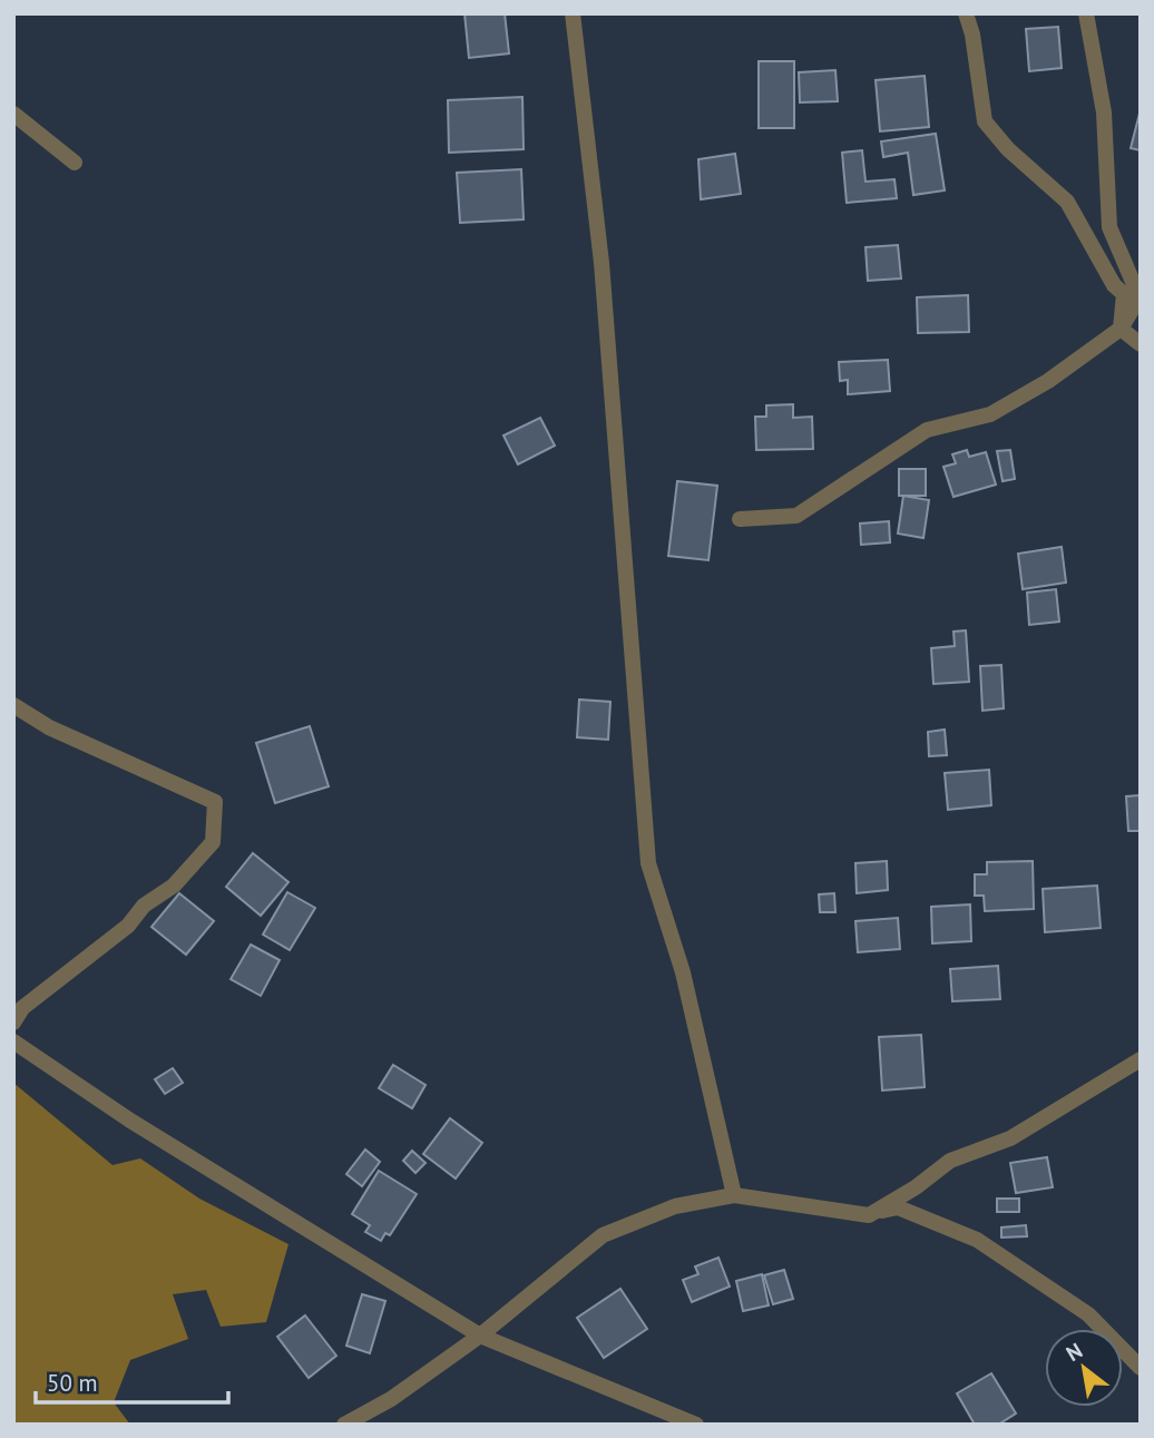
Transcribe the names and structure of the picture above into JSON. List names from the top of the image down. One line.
{"scale_bar":"50 m","north":"top left"}
